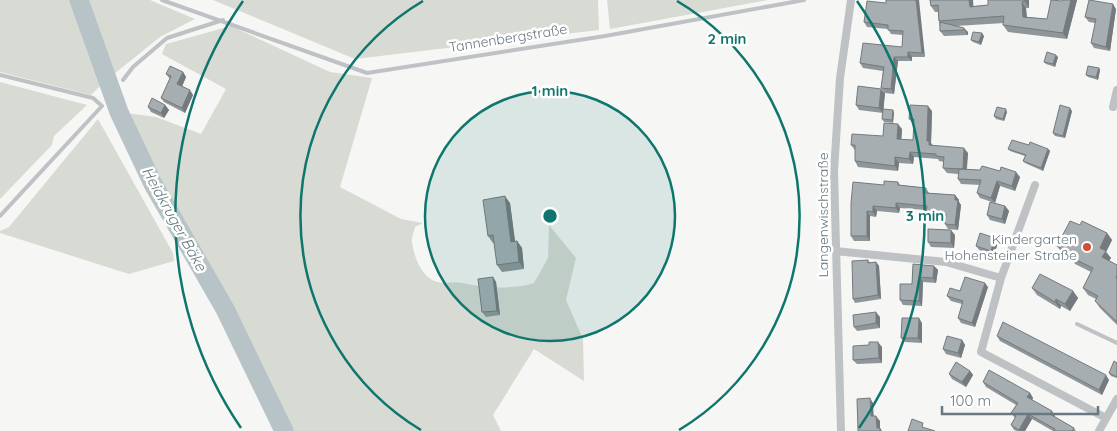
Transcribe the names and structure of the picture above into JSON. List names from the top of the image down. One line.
{"streets":{"street":["Langenwischstraße"],"lane":["Tannenbergstraße"]},"water":["Heidkruger Bäke"],"places":["Kindergarten Hohensteiner Straße"],"scale_bar":"100 m","rings":["2 min","1 min","3 min"]}
